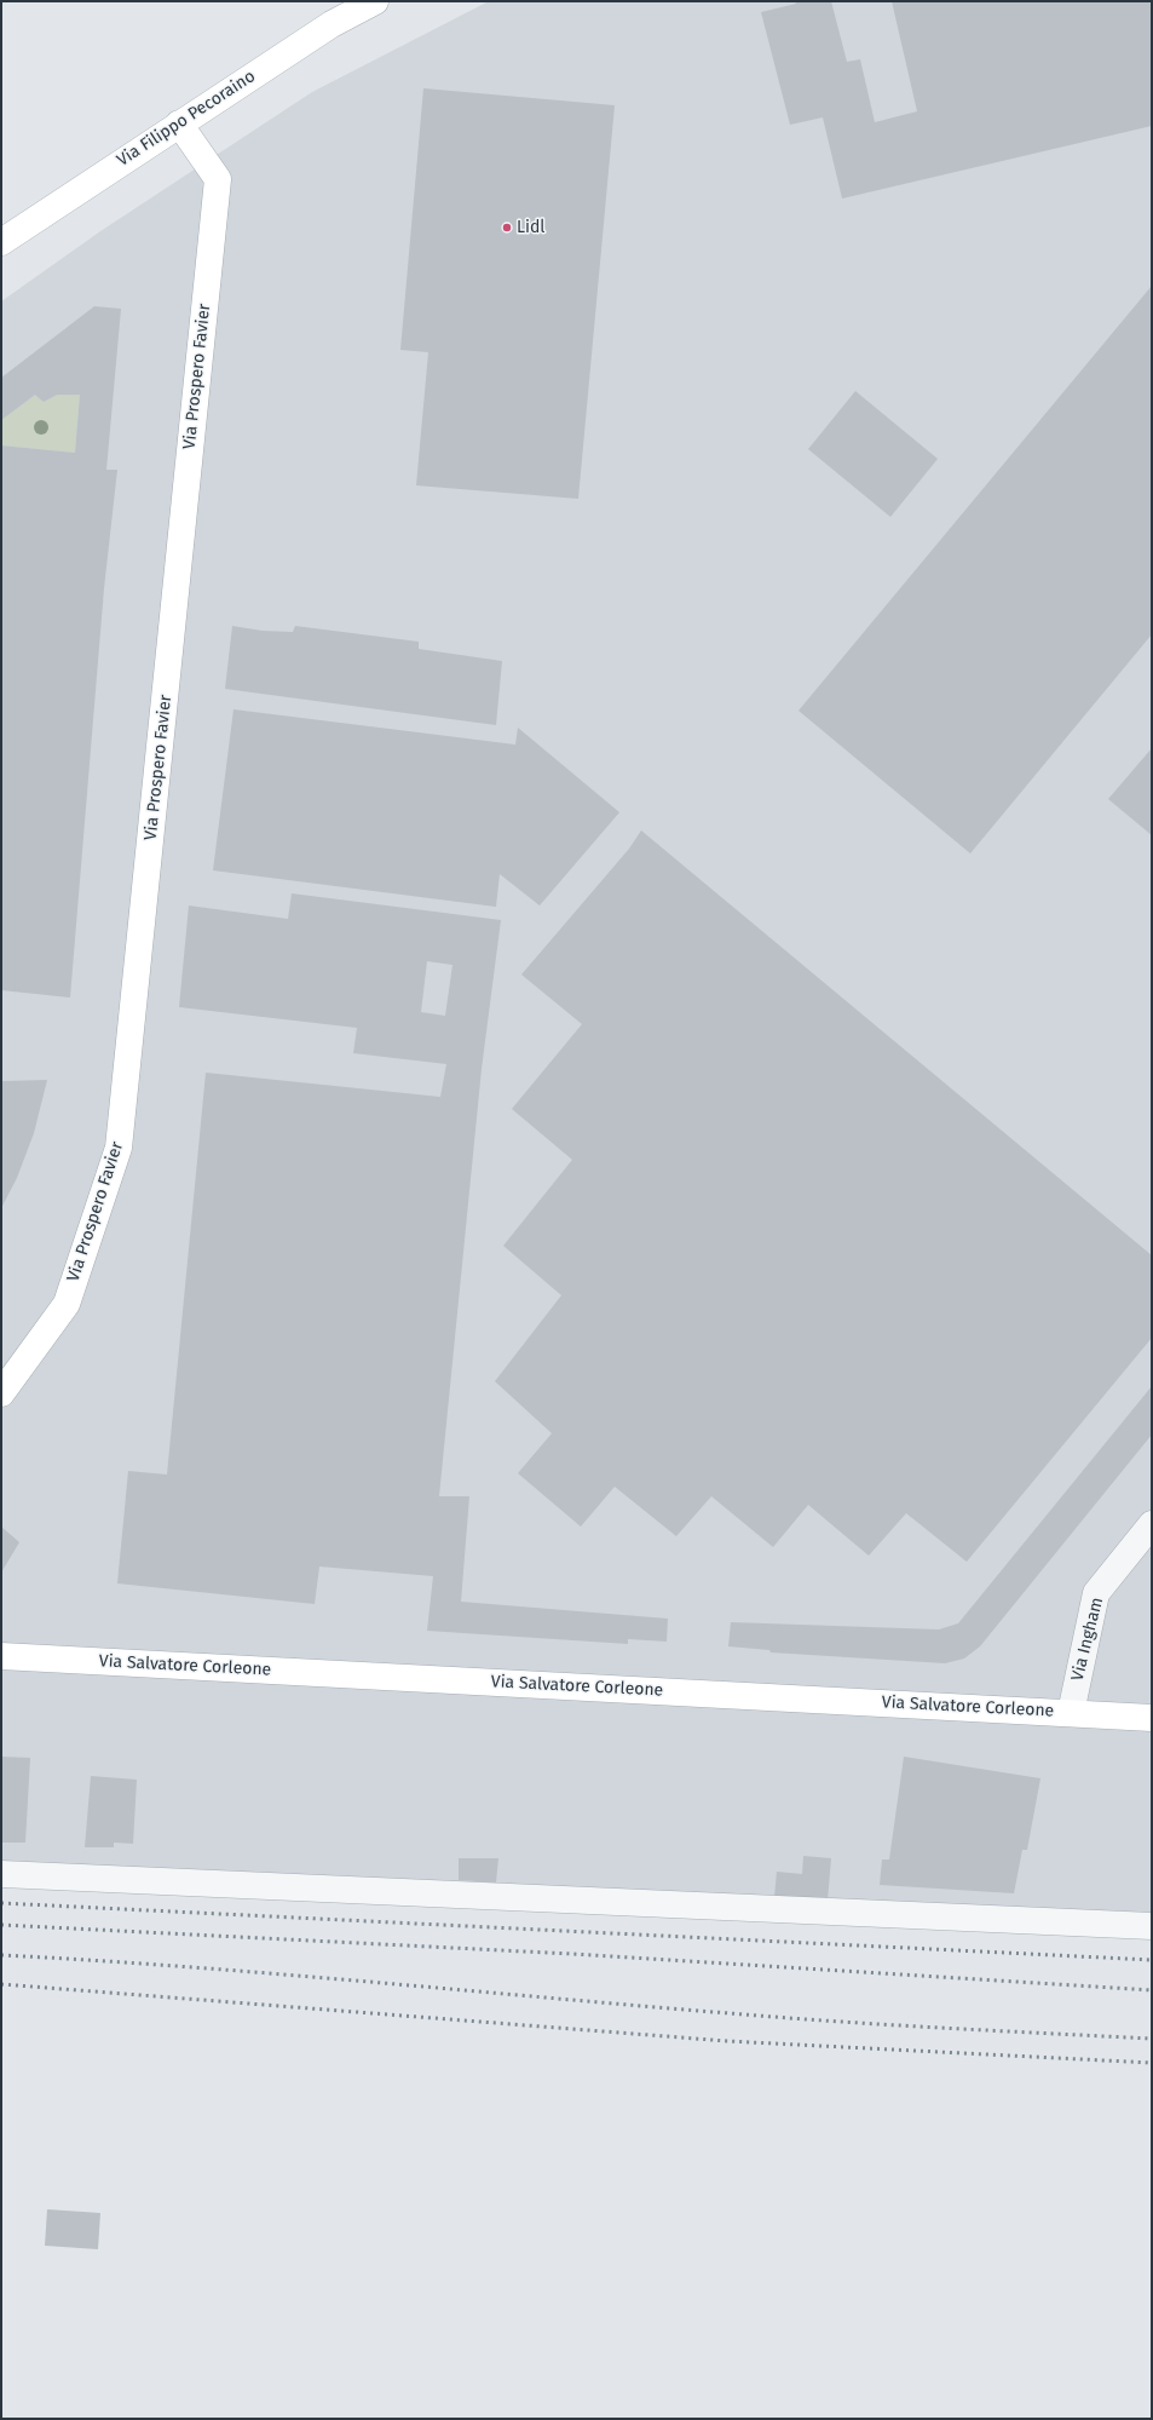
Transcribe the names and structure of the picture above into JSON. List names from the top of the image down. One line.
{"streets":{"street":["Via Filippo Pecoraino","Via Prospero Favier","Via Ingham","Via Salvatore Corleone"]},"crossings":[["Via Filippo Pecoraino","Via Prospero Favier"],["Via Ingham","Via Salvatore Corleone"]],"places":["Lidl"]}
